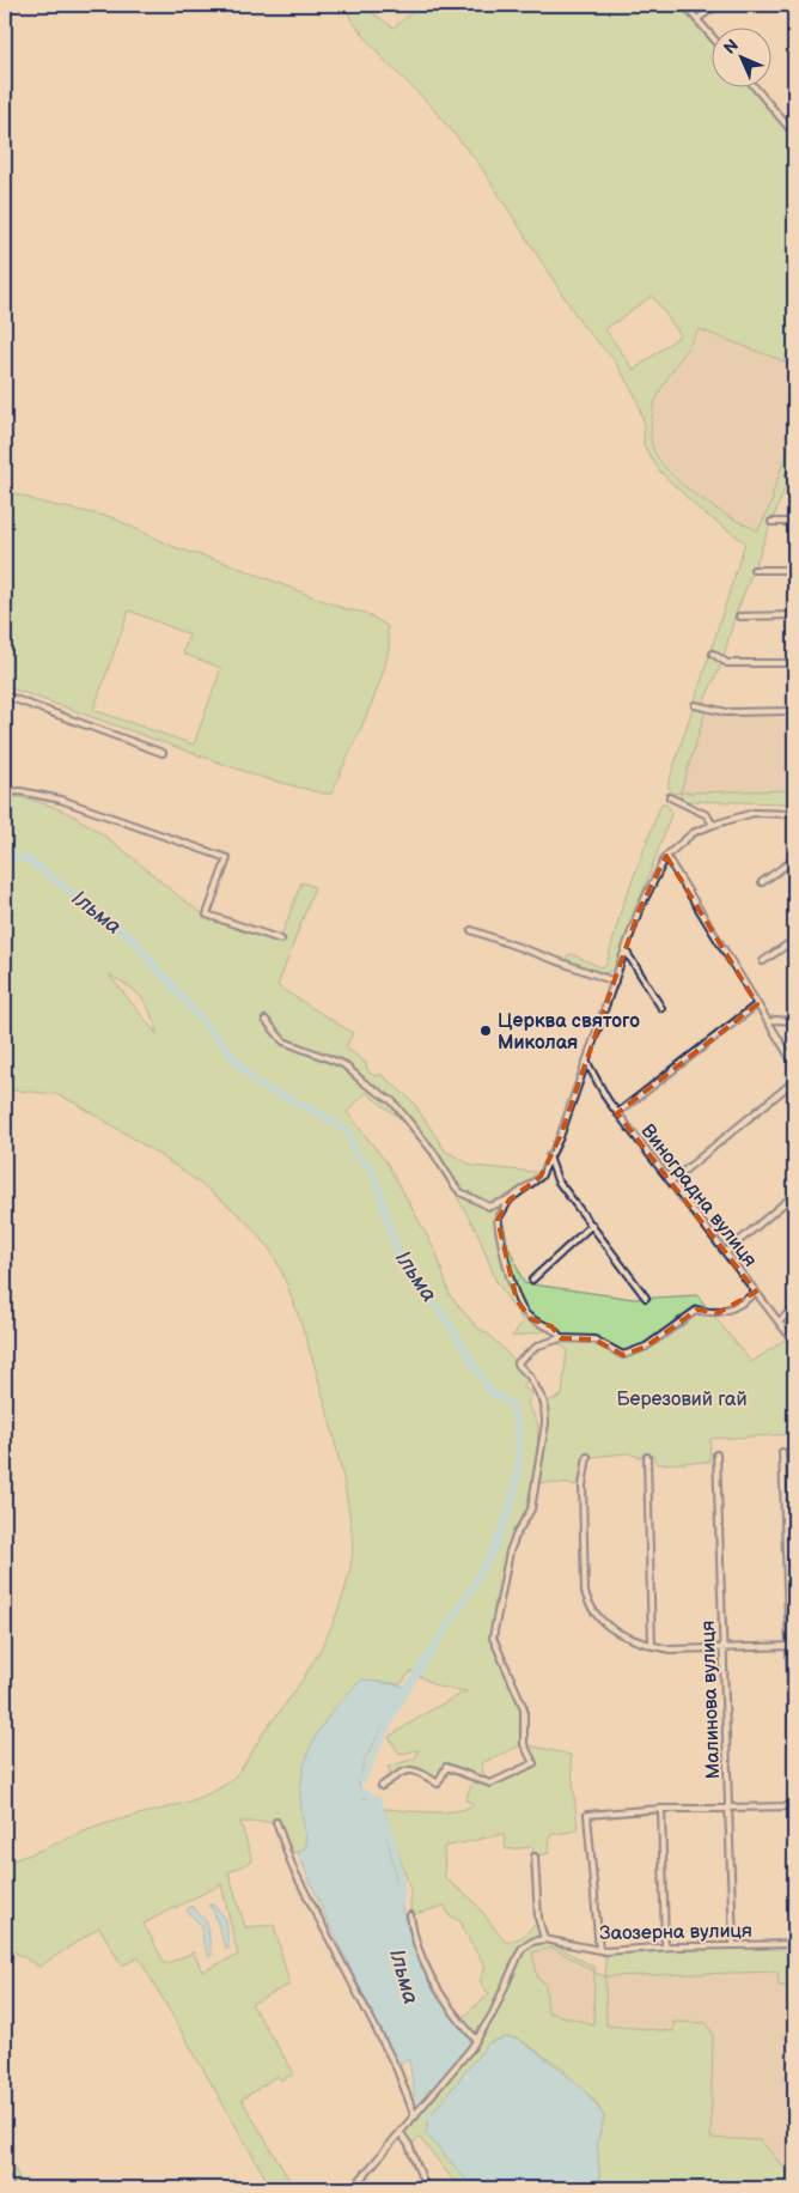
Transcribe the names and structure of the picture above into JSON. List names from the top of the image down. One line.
{"streets":{"street":["Виноградна вулиця","Малинова вулиця","Заозерна вулиця"]},"crossings":[["Малинова вулиця","Заозерна вулиця"]],"water":["Ільма"],"parks":["Березовий гай"],"places":["Церква святого Миколая"],"north":"top left"}
